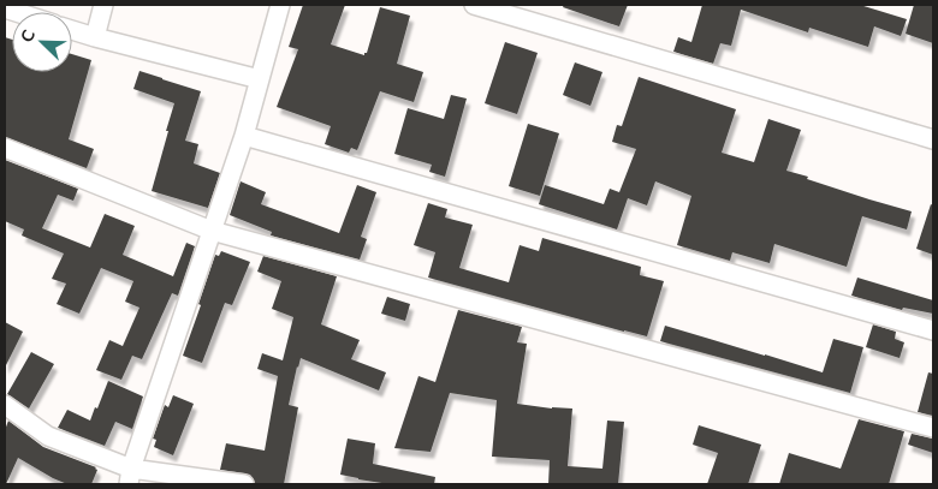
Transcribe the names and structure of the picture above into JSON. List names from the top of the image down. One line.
{"north":"top left"}
